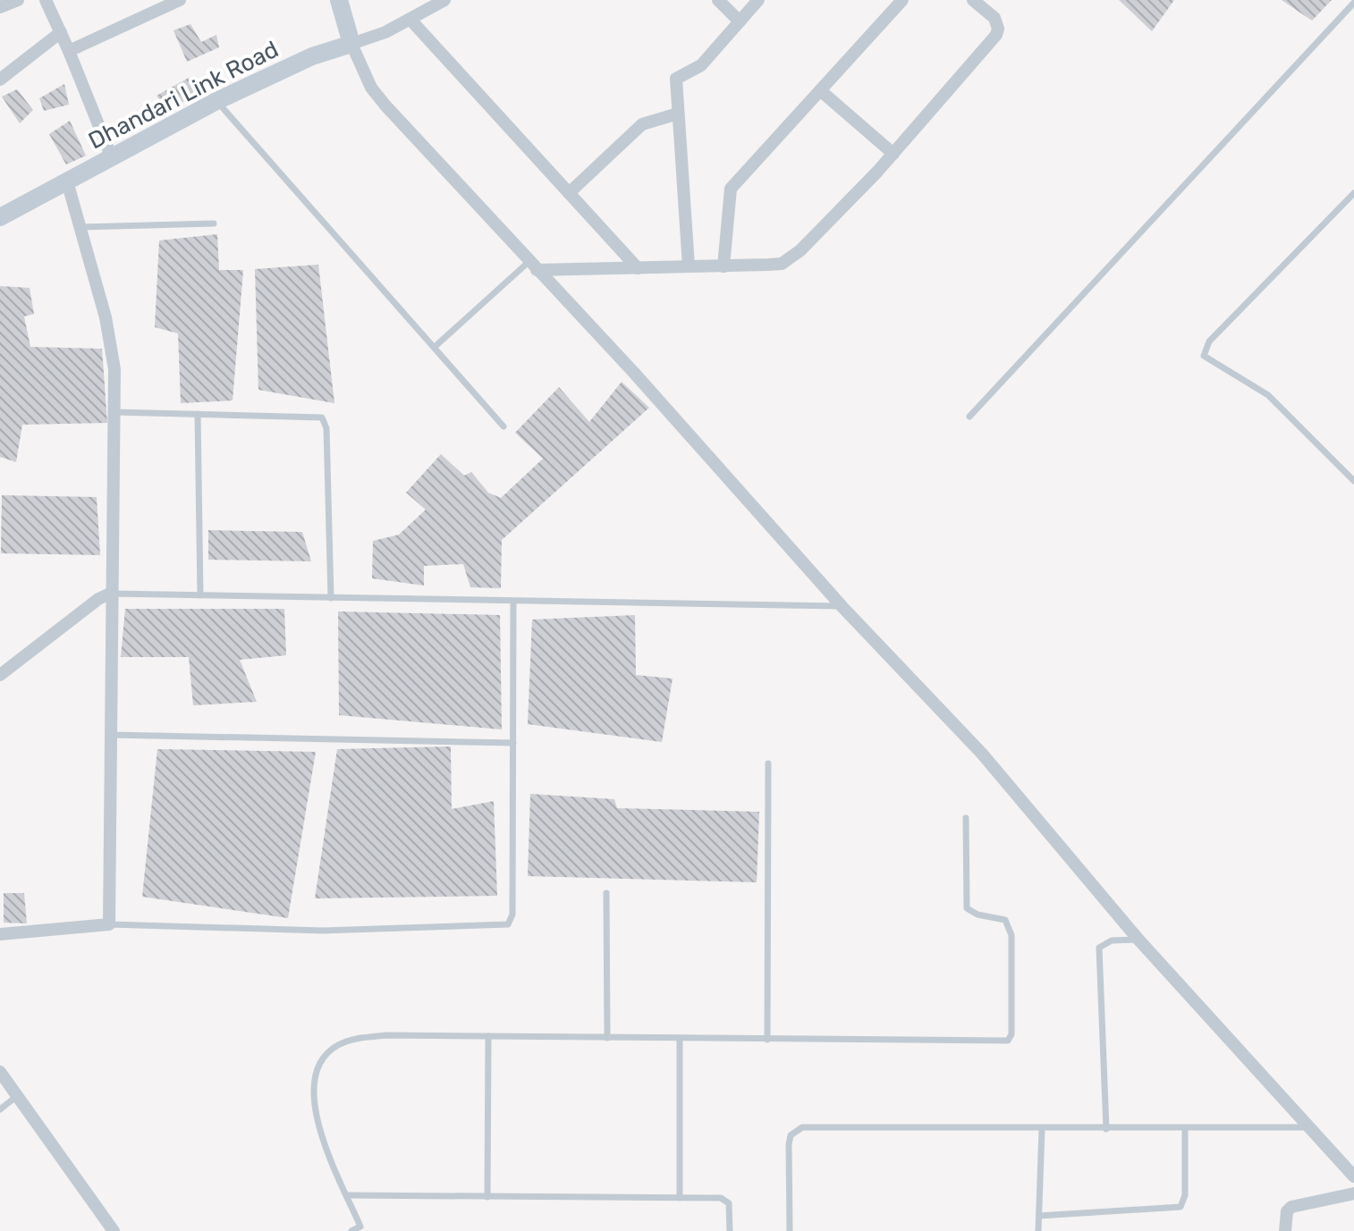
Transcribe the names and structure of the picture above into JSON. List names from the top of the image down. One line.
{"streets":{"street":["Dhandari Link Road"]}}
